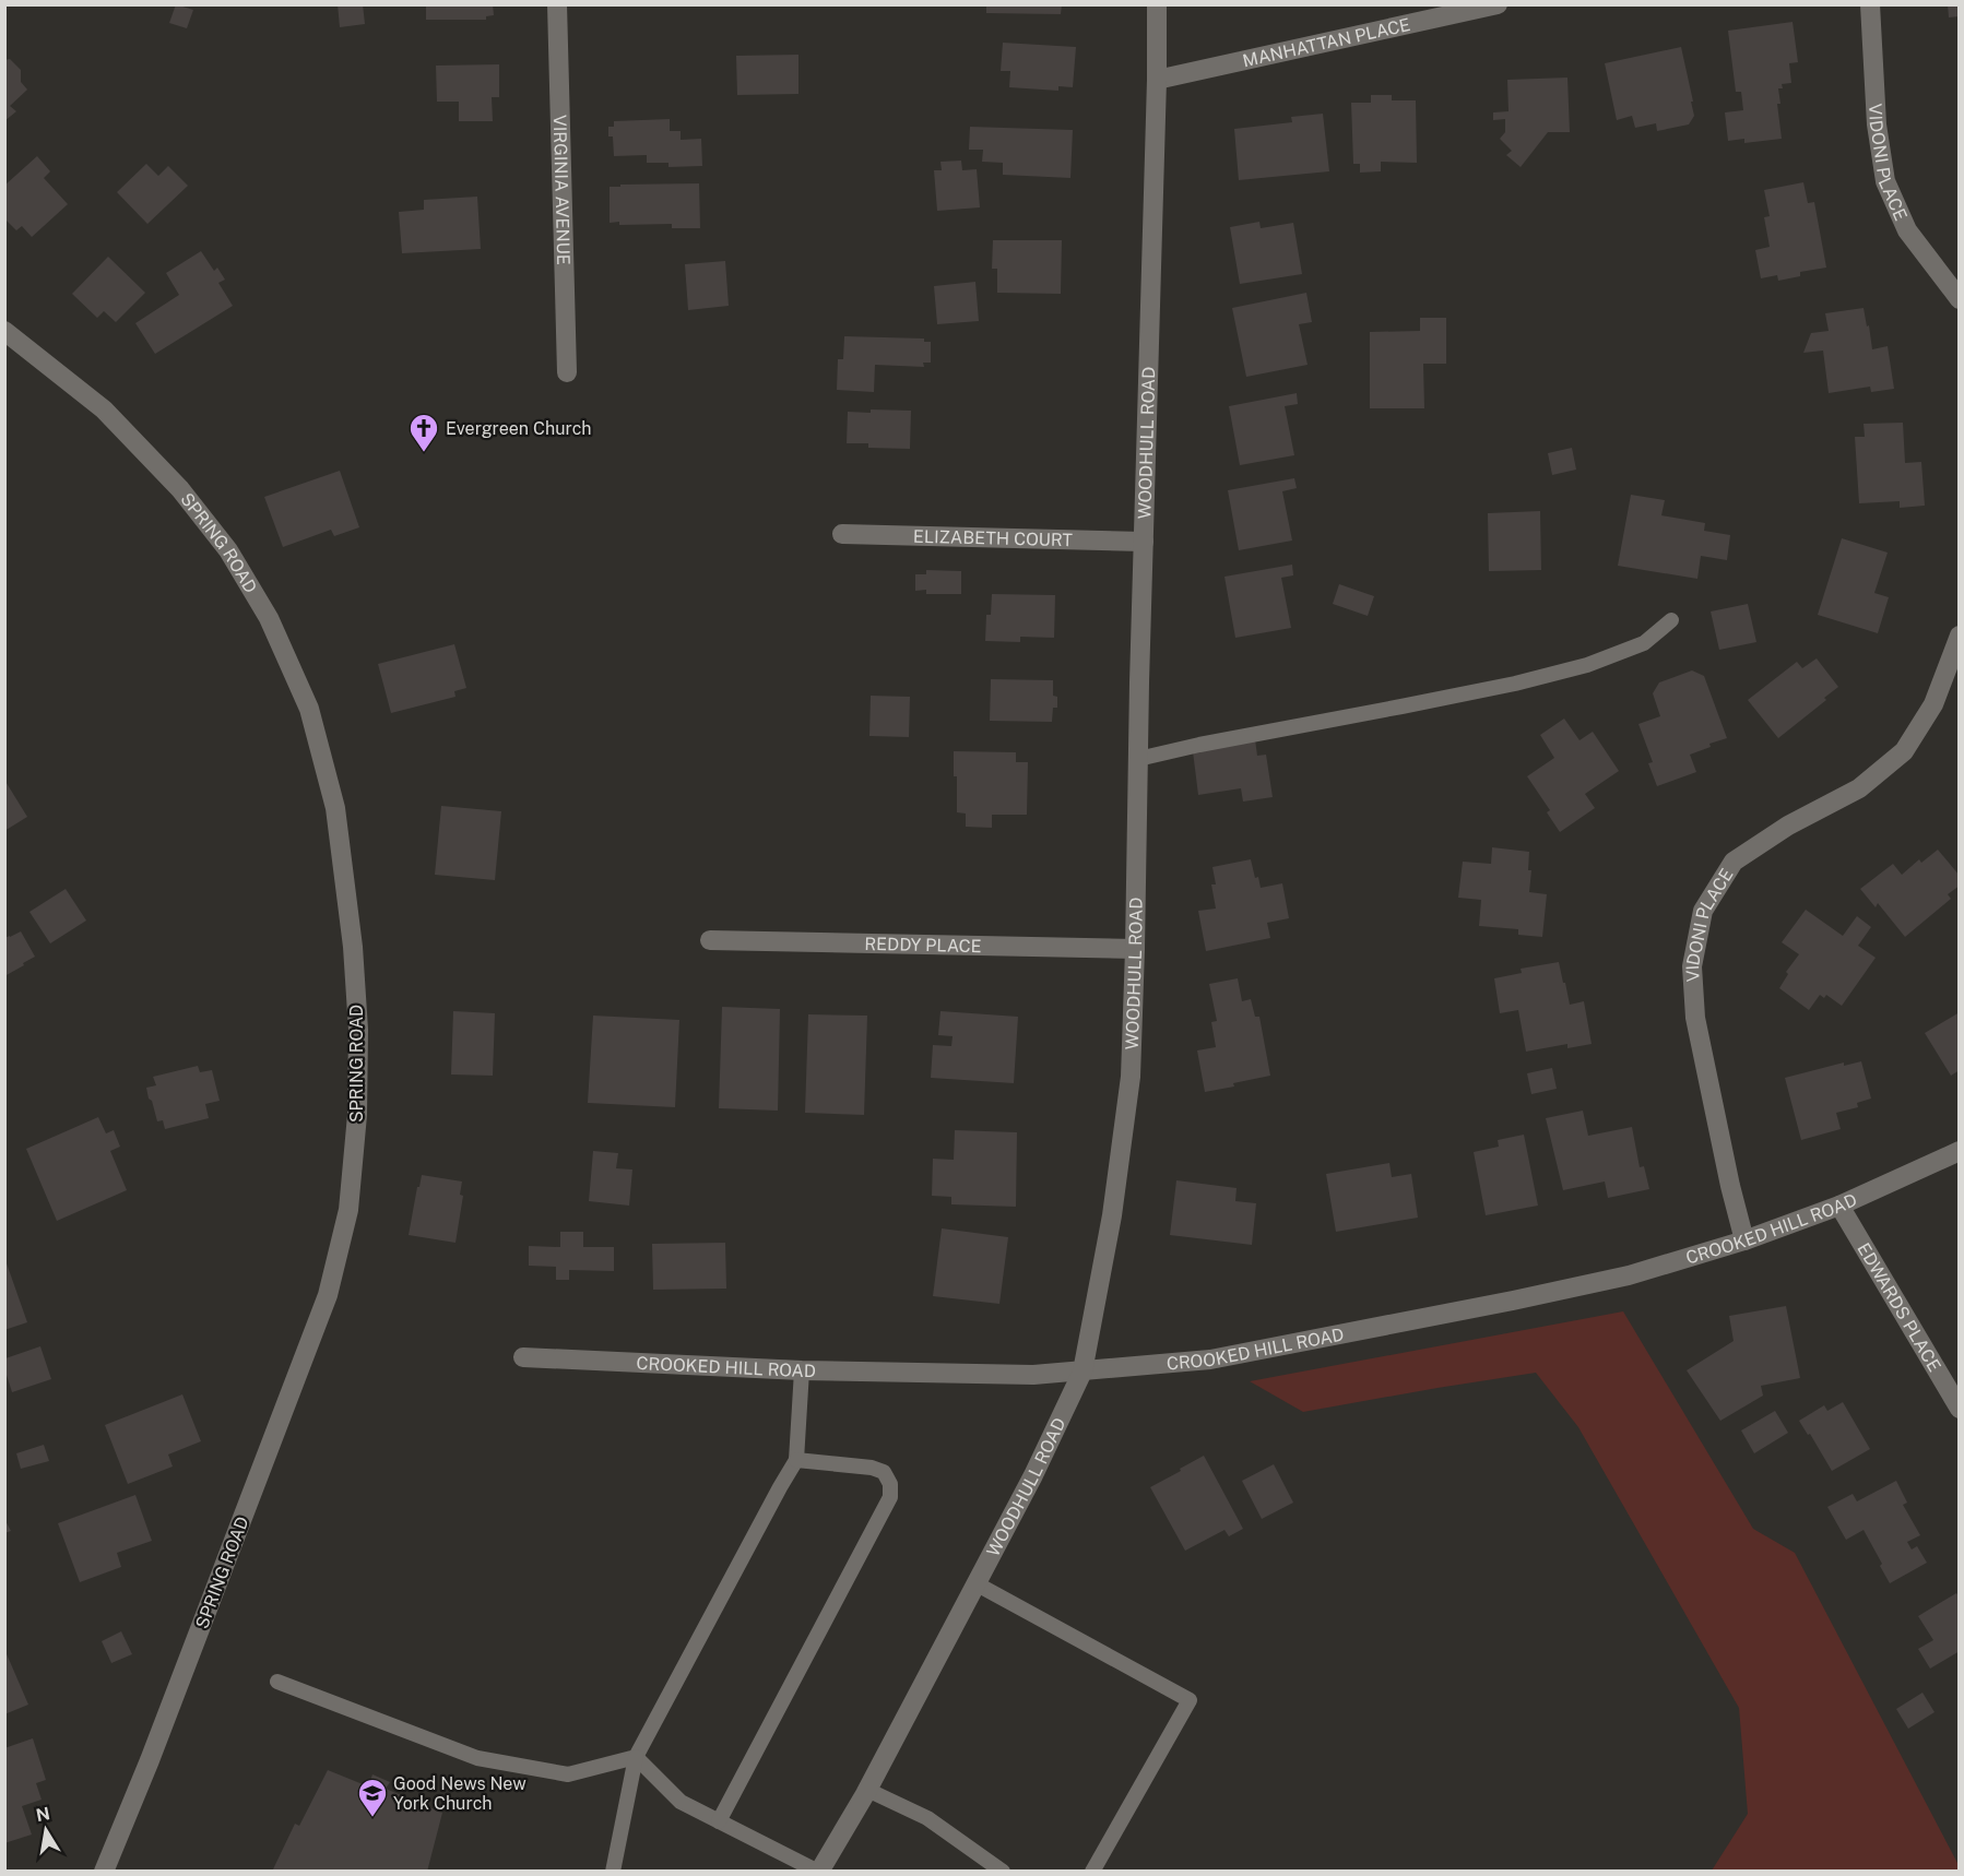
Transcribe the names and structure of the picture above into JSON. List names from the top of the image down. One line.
{"streets":{"street":["MANHATTAN PLACE","VIDONI PLACE","VIRGINIA AVENUE","WOODHULL ROAD","ELIZABETH COURT","SPRING ROAD","REDDY PLACE","CROOKED HILL ROAD","EDWARDS PLACE"]},"crossings":[["MANHATTAN PLACE","WOODHULL ROAD"],["VIDONI PLACE","CROOKED HILL ROAD"],["WOODHULL ROAD","ELIZABETH COURT"],["WOODHULL ROAD","REDDY PLACE"],["WOODHULL ROAD","CROOKED HILL ROAD"],["CROOKED HILL ROAD","EDWARDS PLACE"]],"places":{"church":["Evergreen Church"],"school or university":["Good News New York Church"]},"north":"top"}
